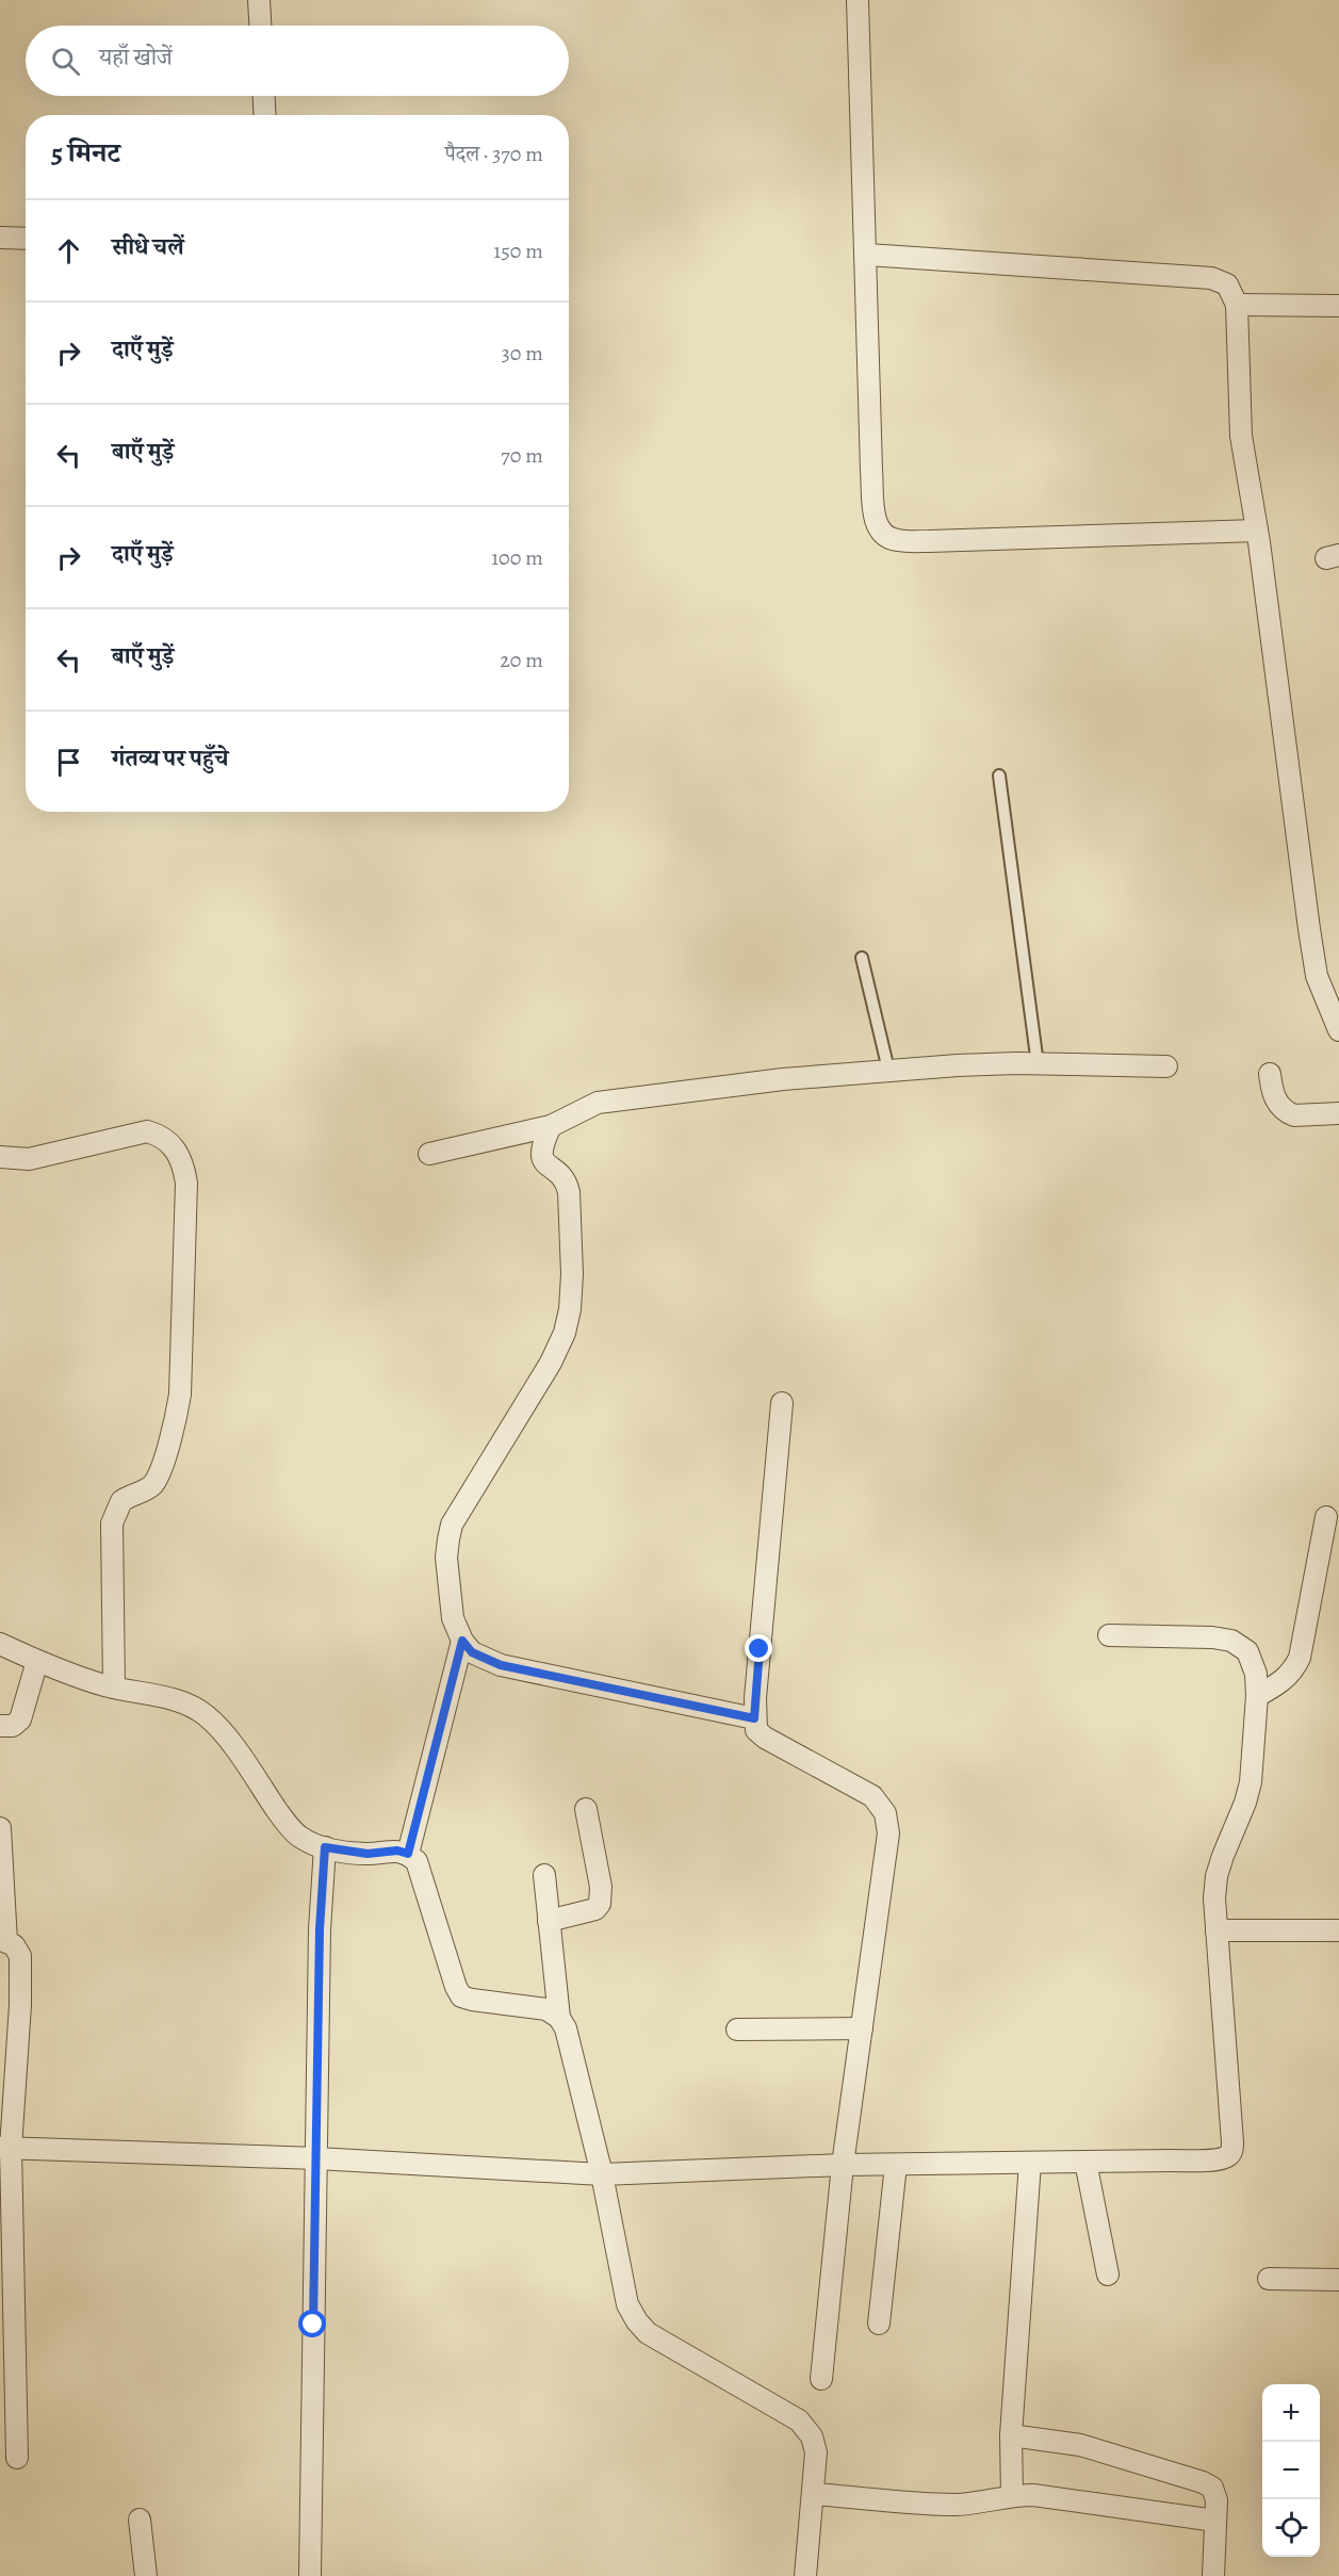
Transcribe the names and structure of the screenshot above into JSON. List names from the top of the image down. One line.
{"page":{"search":"यहाँ खोजें","heading":["5 मिनट","पैदल · 370 m"],"list":[["सीधे चलें","150 m"],["दाएँ मुड़ें","30 m"],["बाएँ मुड़ें","70 m"],["दाएँ मुड़ें","100 m"],["बाएँ मुड़ें","20 m"],"गंतव्य पर पहुँचे"],"map_buttons":["+","−"]}}
